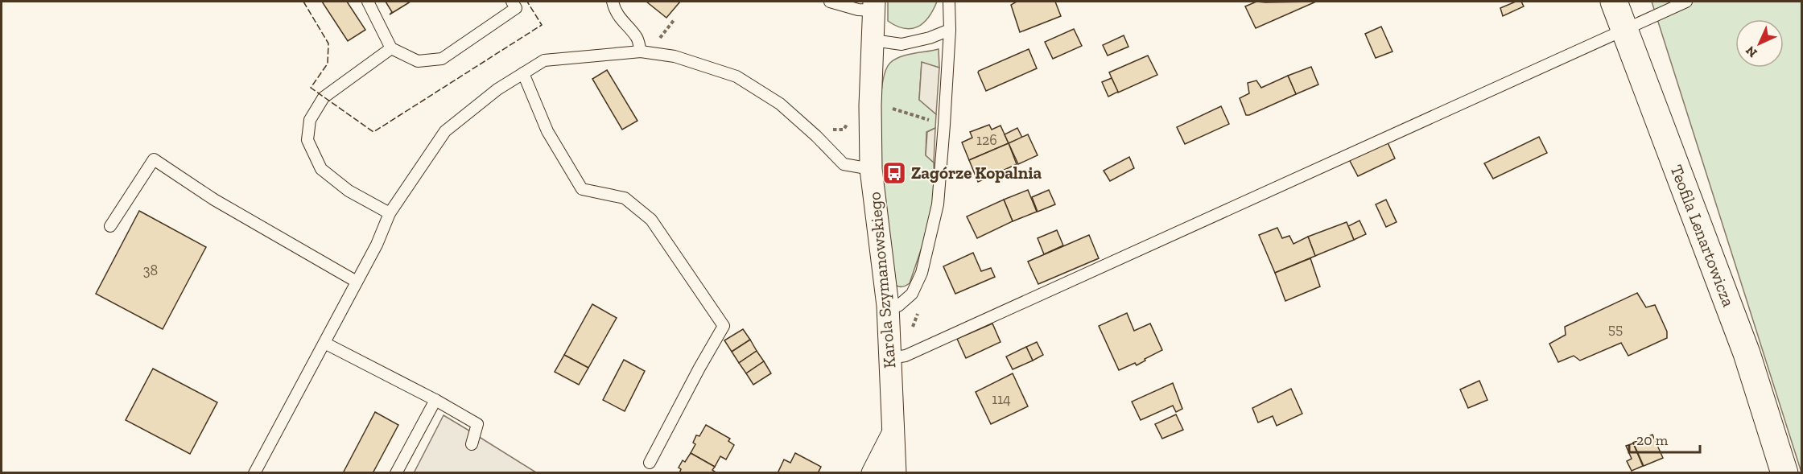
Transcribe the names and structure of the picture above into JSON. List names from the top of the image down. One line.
{"streets":{"street":["Teofila Lenartowicza","Karola Szymanowskiego"]},"places":{"bus stop":["Zagórze Kopalnia"]},"house_numbers":["126","38","55","114"],"scale_bar":"20 m","north":"bottom left"}
